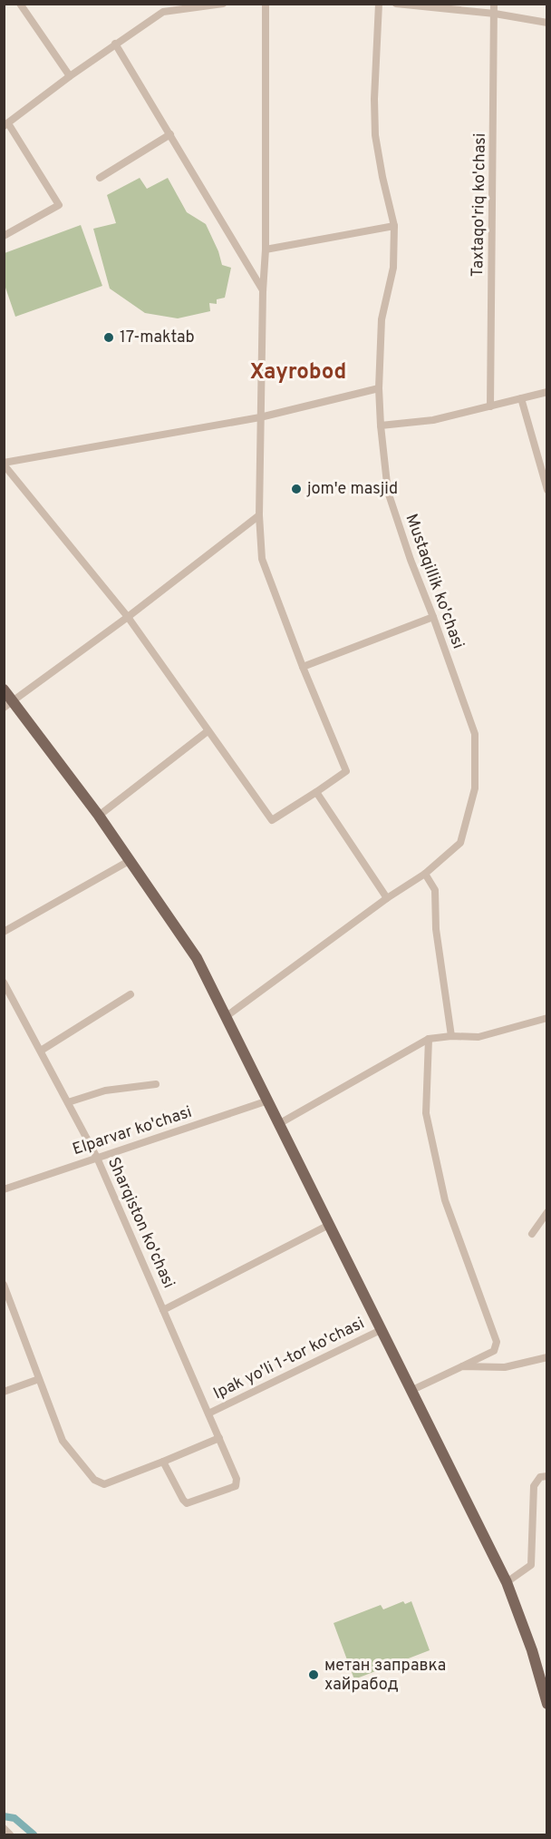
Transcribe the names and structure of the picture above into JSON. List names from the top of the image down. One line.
{"streets":{"street":["Taxtaqo'riq ko'chasi","Mustaqillik ko'chasi","Elparvar ko'chasi","Sharqiston ko'chasi","Ipak yo'li 1-tor ko'chasi"]},"crossings":[["Elparvar ko'chasi","Sharqiston ko'chasi"],["Sharqiston ko'chasi","Ipak yo'li 1-tor ko'chasi"]],"districts":["Xayrobod"],"places":["17-maktab","jom'e masjid","метан заправка хайрабод"]}
